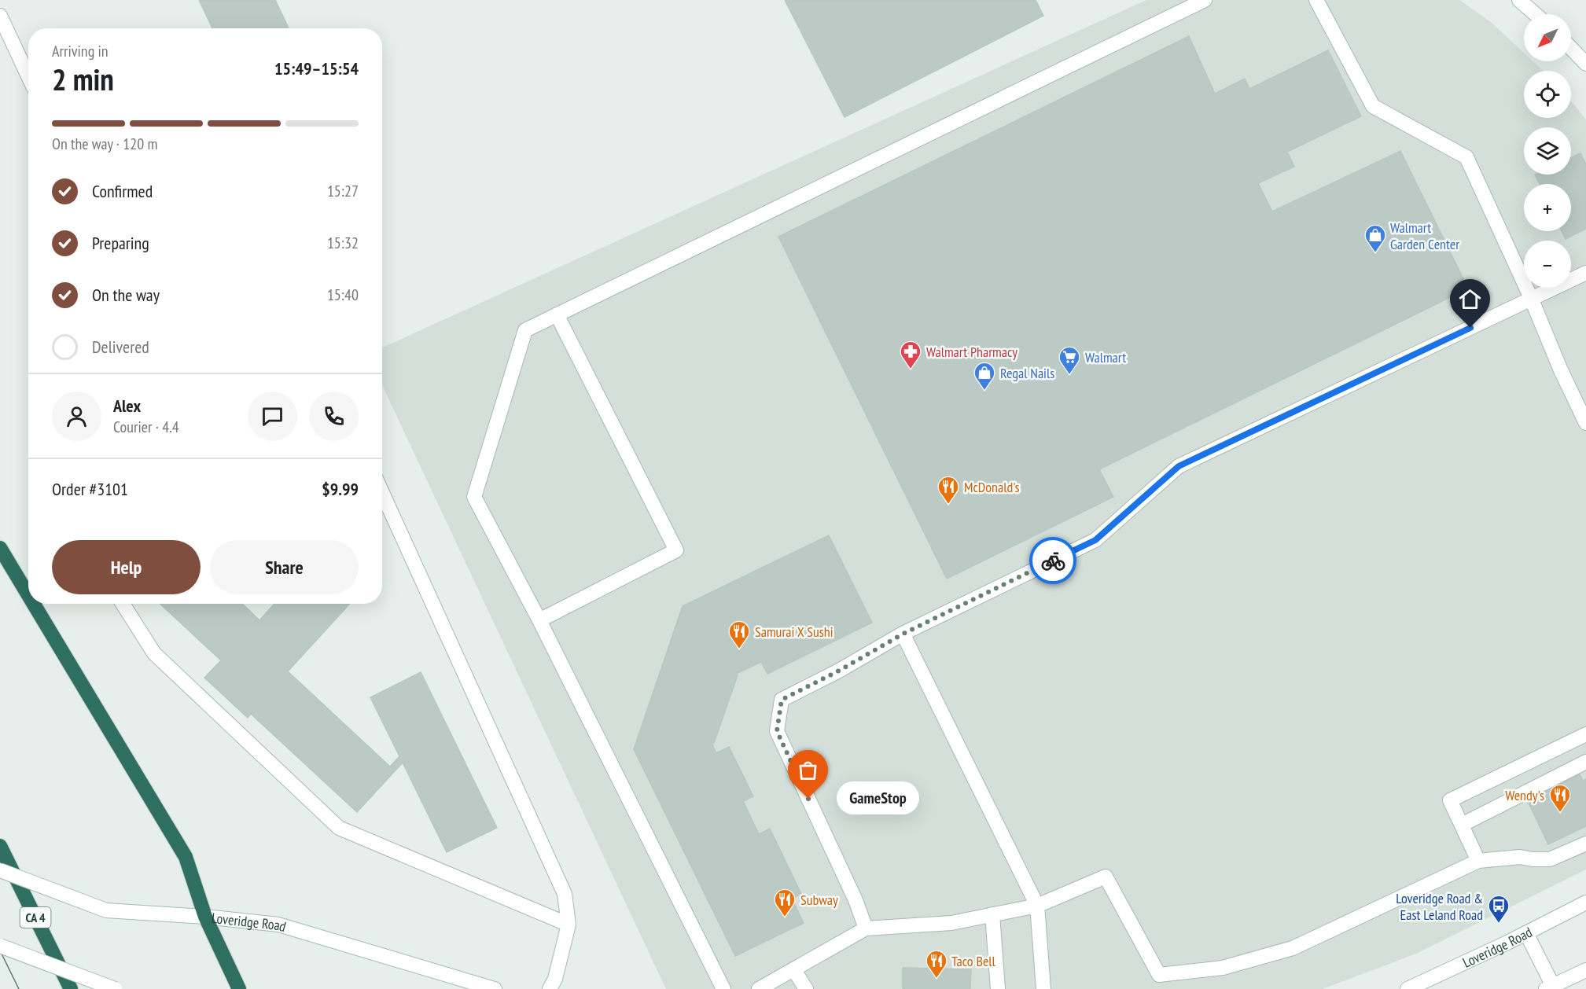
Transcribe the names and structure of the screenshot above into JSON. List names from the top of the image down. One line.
{"streets":{"highway":["CA 4"],"main road":["Loveridge Road"]},"places":{"shop":["Walmart Garden Center","Regal Nails"],"pharmacy":["Walmart Pharmacy"],"supermarket":["Walmart"],"restaurant":["McDonald's","Samurai X Sushi","Wendy's","Subway","Taco Bell"],"other":["GameStop"],"bus stop":["Loveridge Road & East Leland Road"]},"north":"bottom left","page":{"map_buttons":["+","−"],"heading":["2 min","Arriving in","15:49–15:54"],"panel":["Alex","Courier · 4.4","Order #3101","$9.99"],"bar":"On the way · 120 m","list":[["Confirmed","15:27"],["Preparing","15:32"],["On the way","15:40"],"Delivered"],"buttons":["Help","Share"],"bubble":"GameStop"}}
